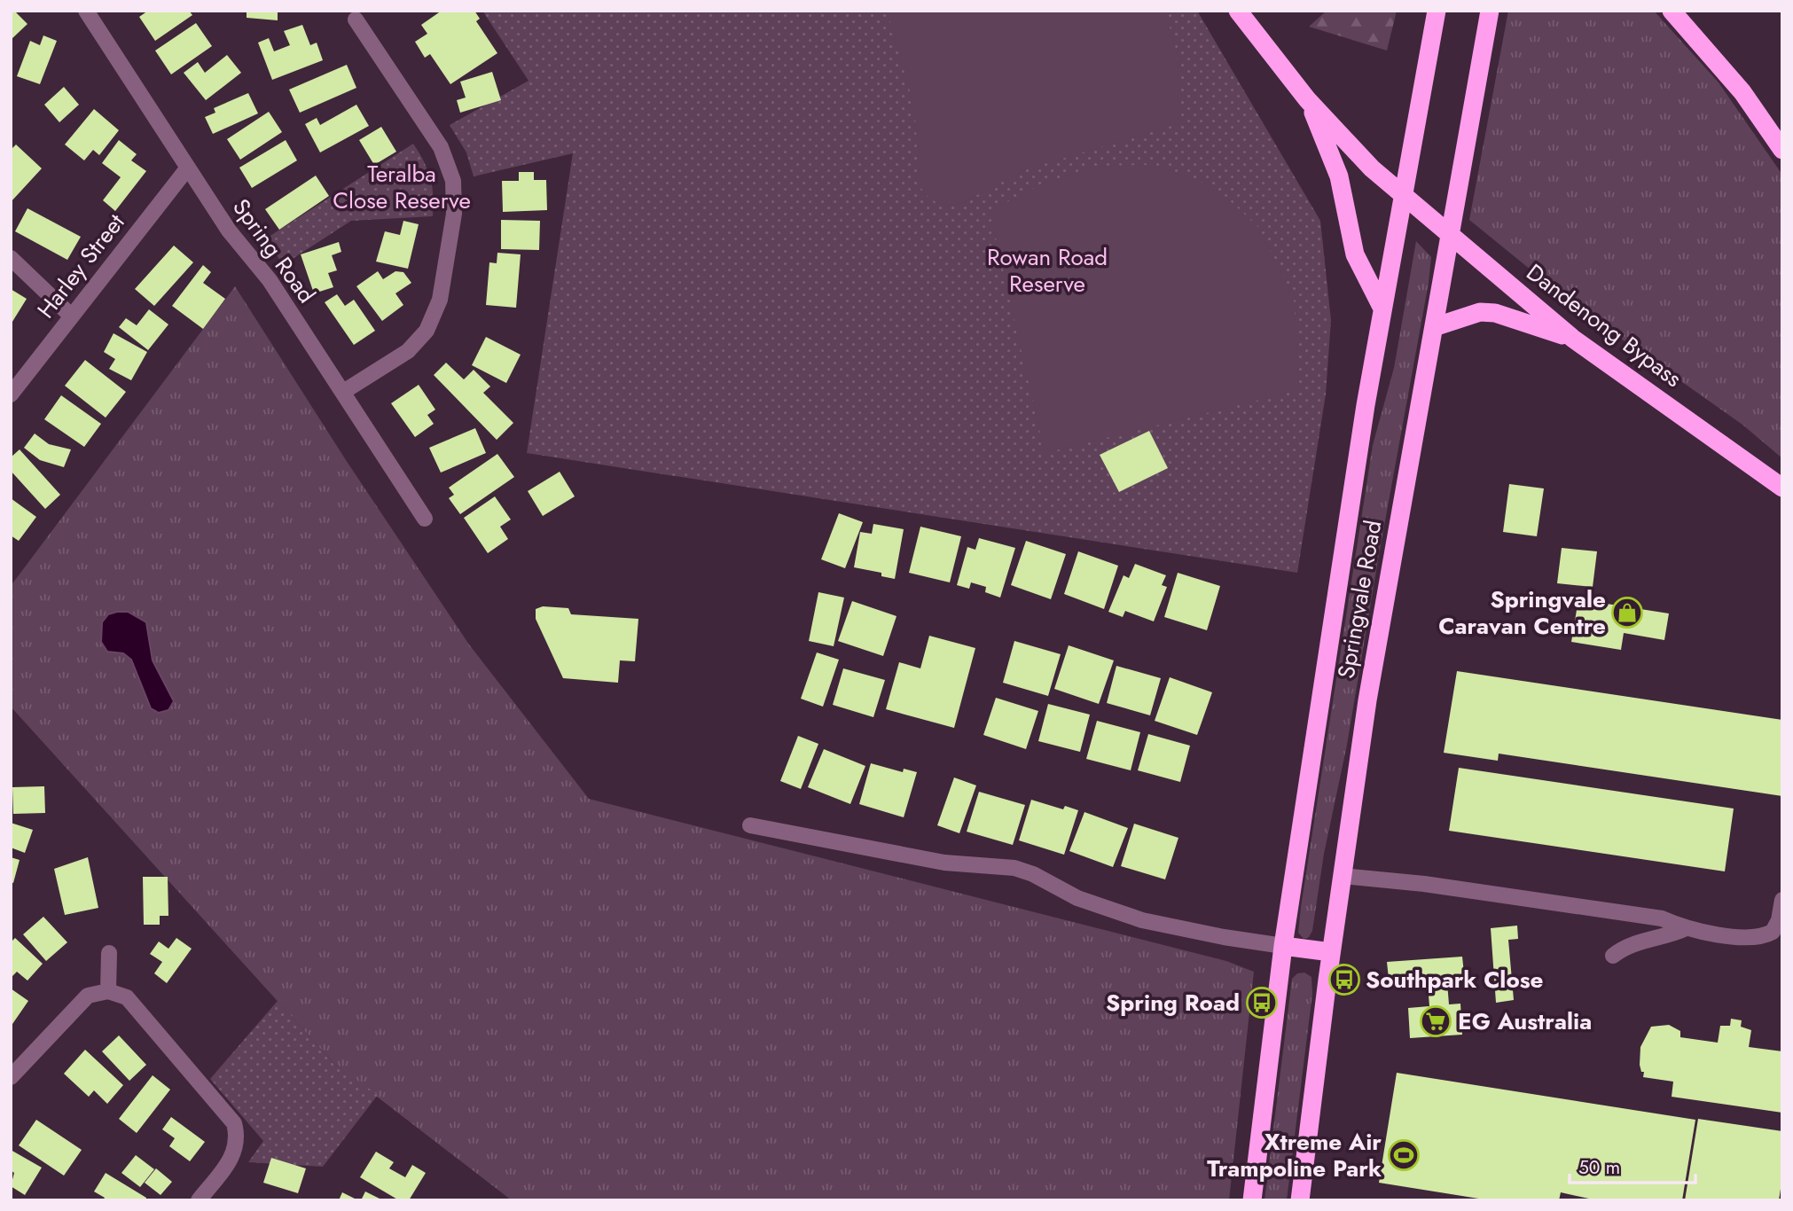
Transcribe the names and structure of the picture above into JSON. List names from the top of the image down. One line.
{"streets":{"highway":["Dandenong Bypass","Springvale Road"],"street":["Spring Road","Harley Street"]},"crossings":[["Spring Road","Harley Street"],["Dandenong Bypass","Springvale Road"]],"parks":["Teralba Close Reserve","Rowan Road Reserve"],"places":{"shop":["Springvale Caravan Centre"],"bus stop":["Southpark Close","Spring Road"],"supermarket":["EG Australia"],"sports":["Xtreme Air Trampoline Park"]},"scale_bar":"50 m"}
